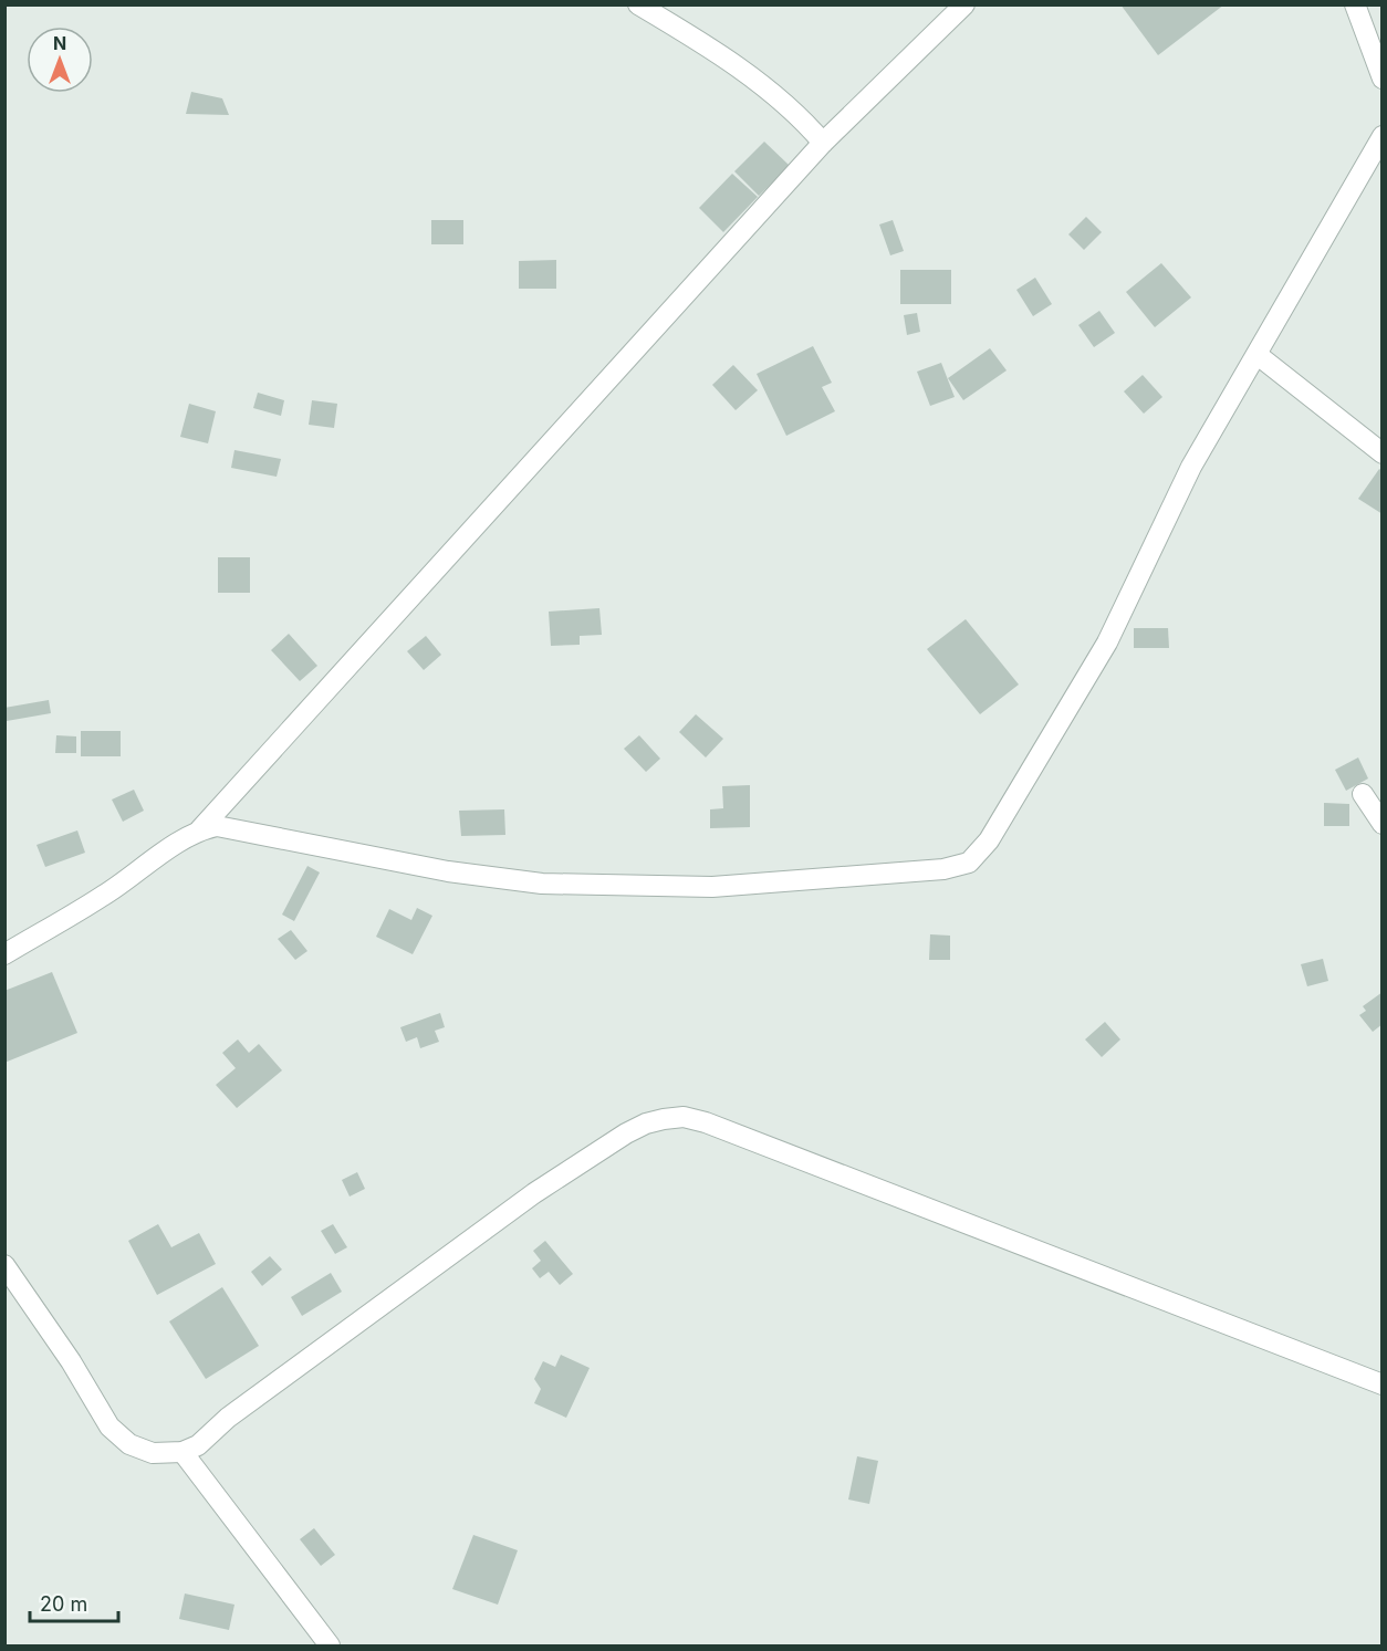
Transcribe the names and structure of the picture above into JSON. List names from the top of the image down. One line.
{"scale_bar":"20 m","north":"top"}
